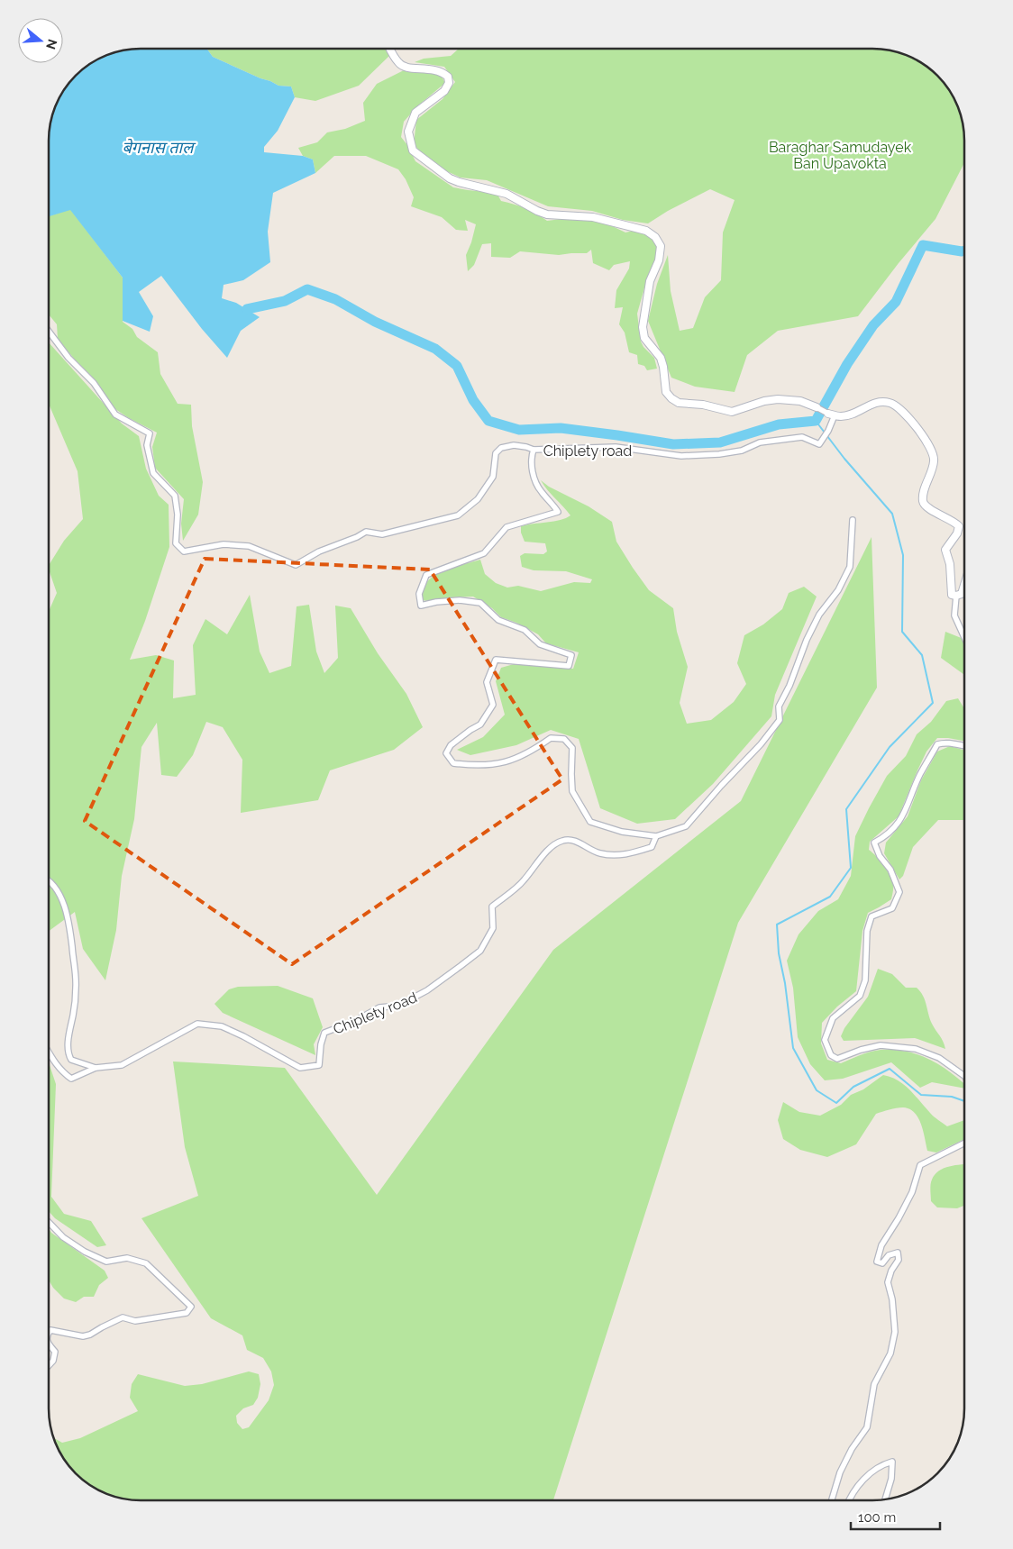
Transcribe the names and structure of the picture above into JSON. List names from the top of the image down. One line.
{"streets":{"street":["Chiplety road"]},"water":["बेगनास ताल"],"parks":["Baraghar Samudayek Ban Upavokta"],"scale_bar":"100 m","north":"right"}
